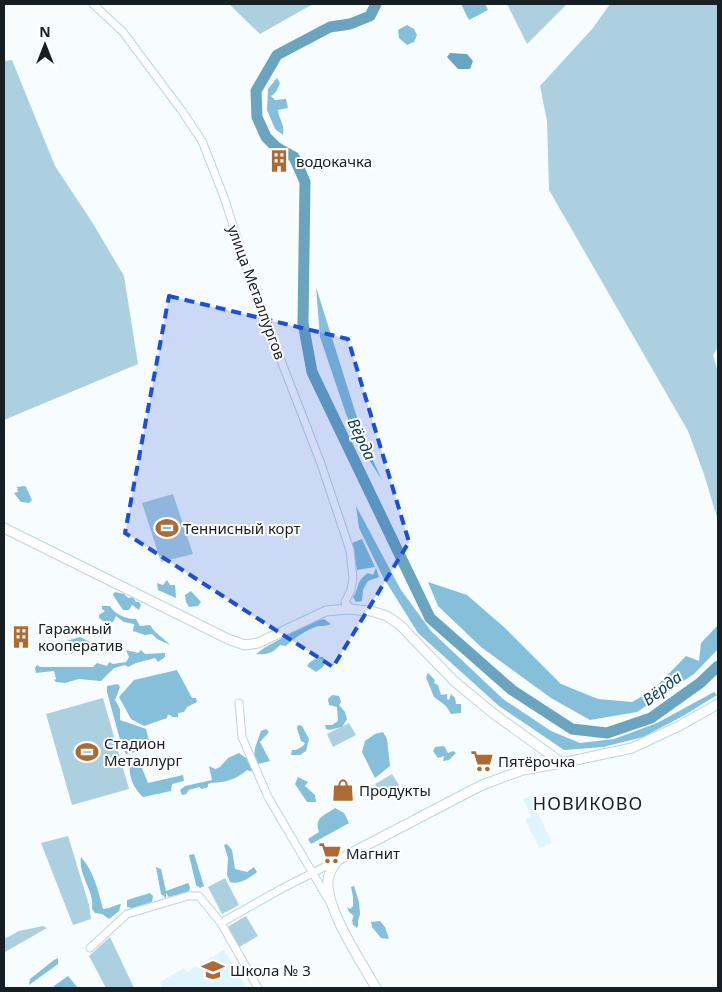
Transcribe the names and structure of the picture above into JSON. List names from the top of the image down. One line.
{"streets":{"street":["улица Металлургов"]},"districts":["НОВИКОВО"],"water":["Вёрда"],"places":{"building":["водокачка","Гаражный кооператив"],"sports":["Теннисный корт","Стадион Металлург"],"supermarket":["Пятёрочка","Магнит"],"shop":["Продукты"],"school or university":["Школа № 3"]},"north":"top"}
